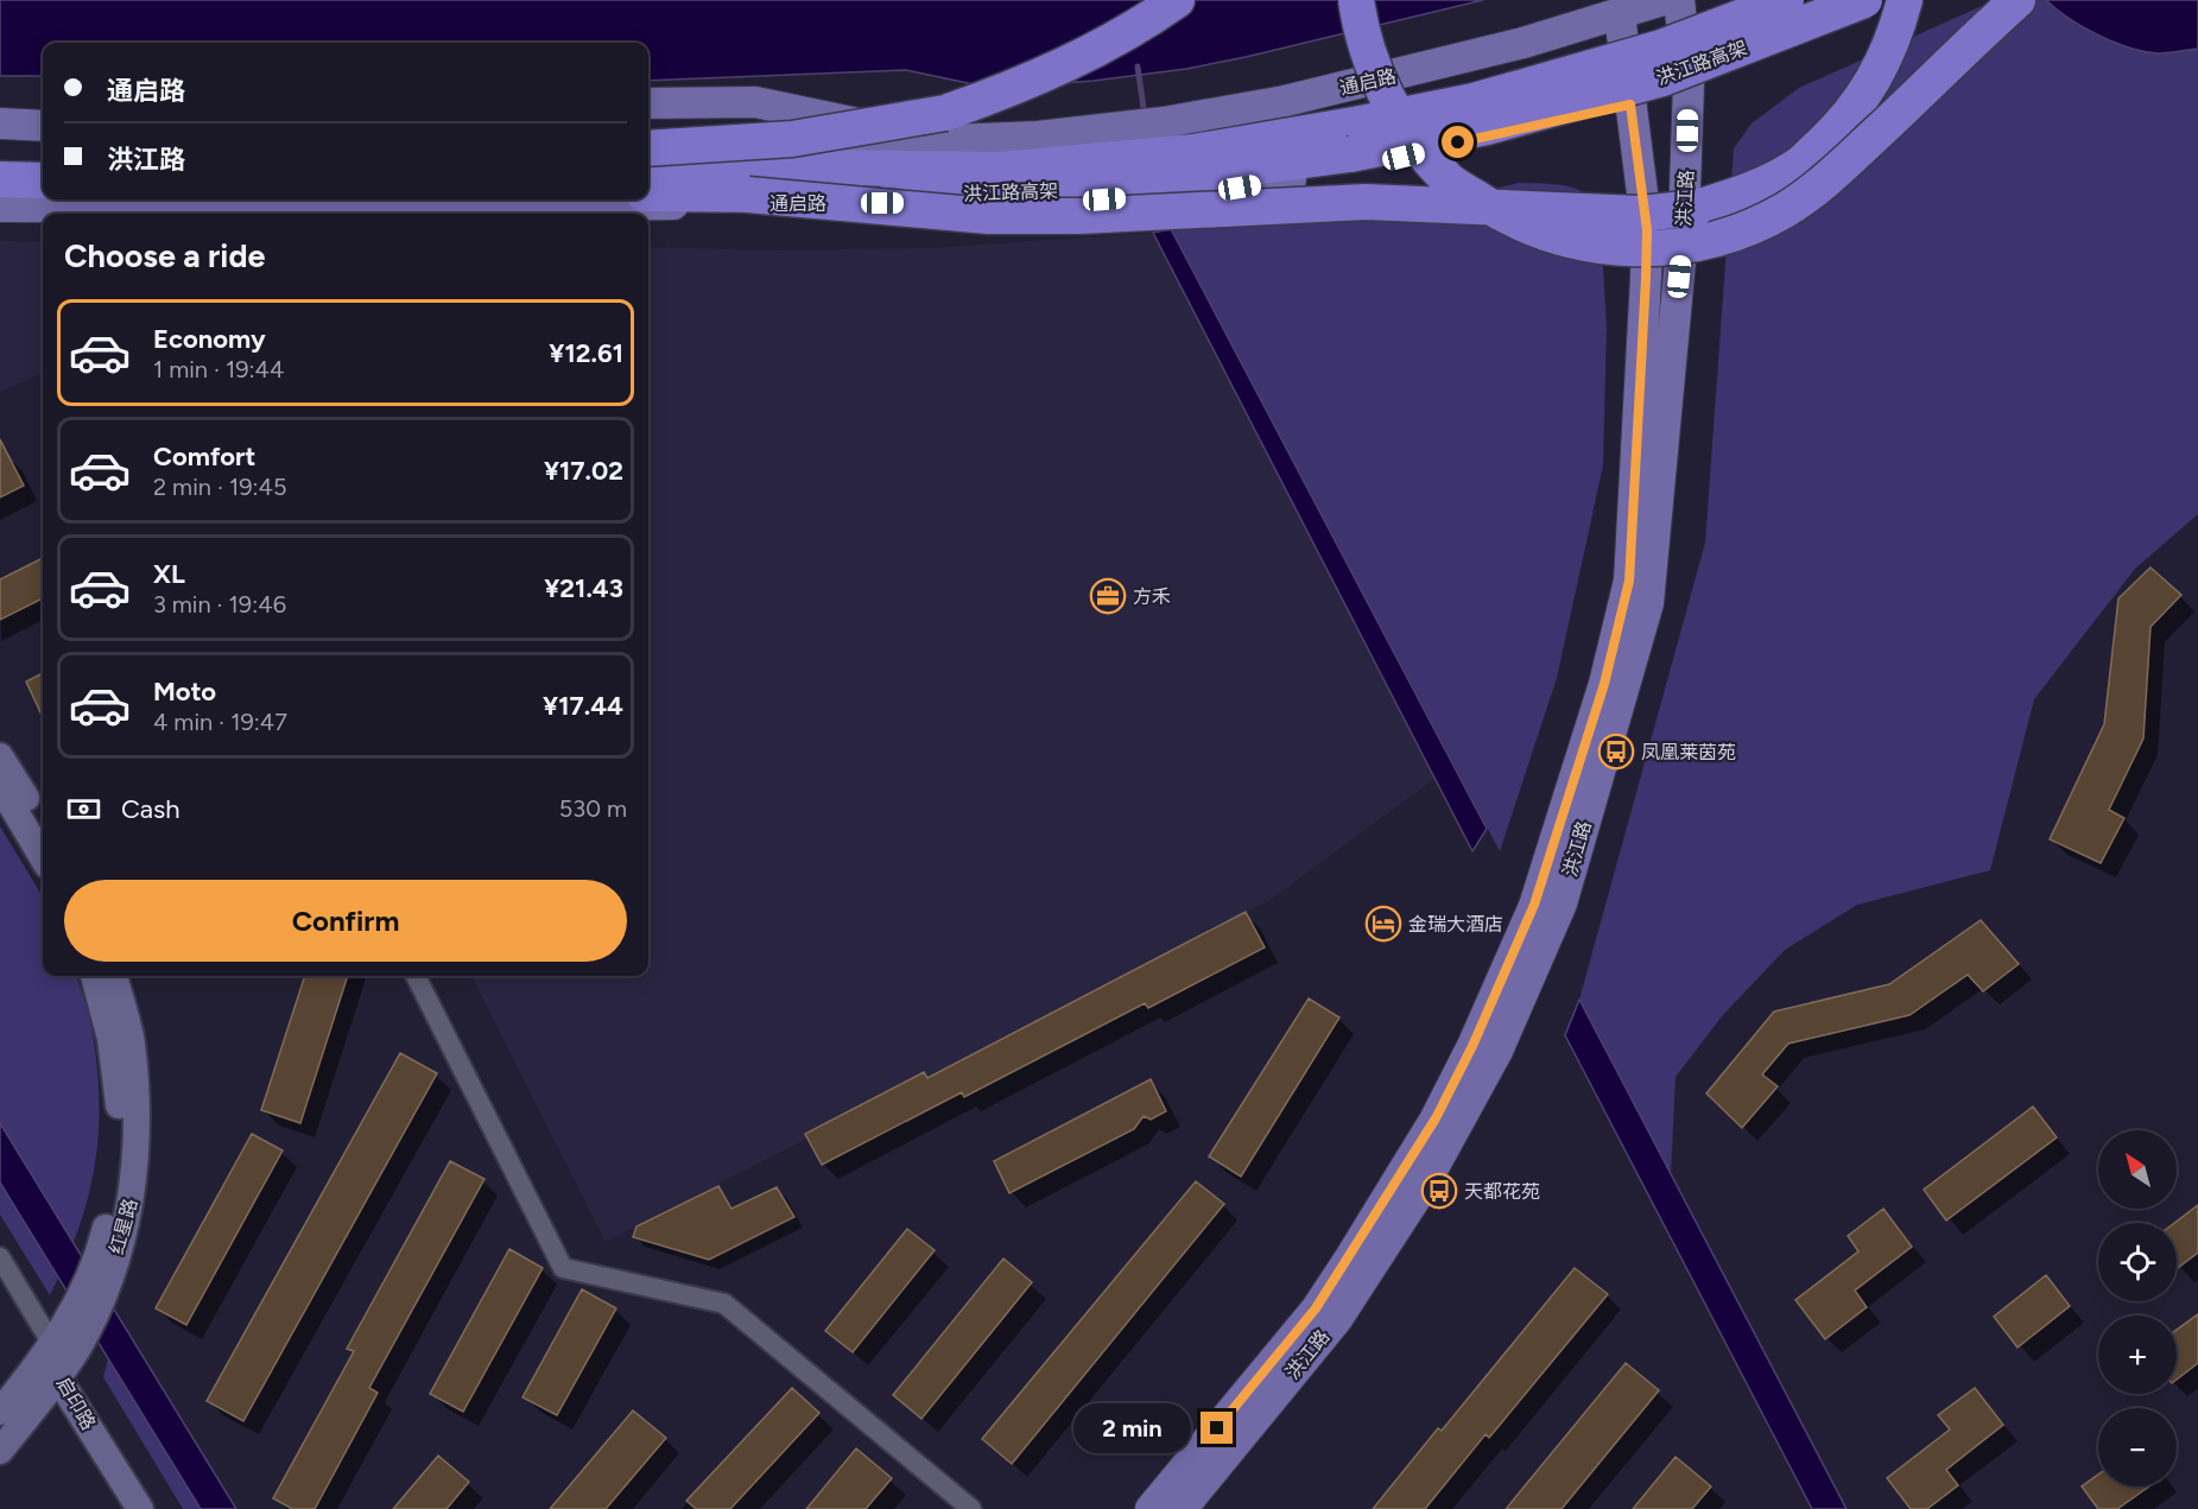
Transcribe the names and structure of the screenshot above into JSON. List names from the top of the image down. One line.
{"streets":{"highway":["洪江路高架"],"main road":["通启路","洪江路","红星路","启印路"]},"crossings":[["通启路","洪江路"],["红星路","启印路"]],"places":{"office":["方禾"],"bus stop":["凤凰莱茵苑","天都花苑"],"hotel":["金瑞大酒店"]},"north":"top left","page":{"banner":["通启路","洪江路"],"heading":"Choose a ride","list":[{"name":"Economy","note":"1 min · 19:44","value":"¥12.61"},{"name":"Comfort","note":"2 min · 19:45","value":"¥17.02"},{"name":"XL","note":"3 min · 19:46","value":"¥21.43"},{"name":"Moto","note":"4 min · 19:47","value":"¥17.44"}],"pay":["Cash","530 m"],"buttons":"Confirm","map_buttons":["+","−"],"bubble":"2 min"}}
